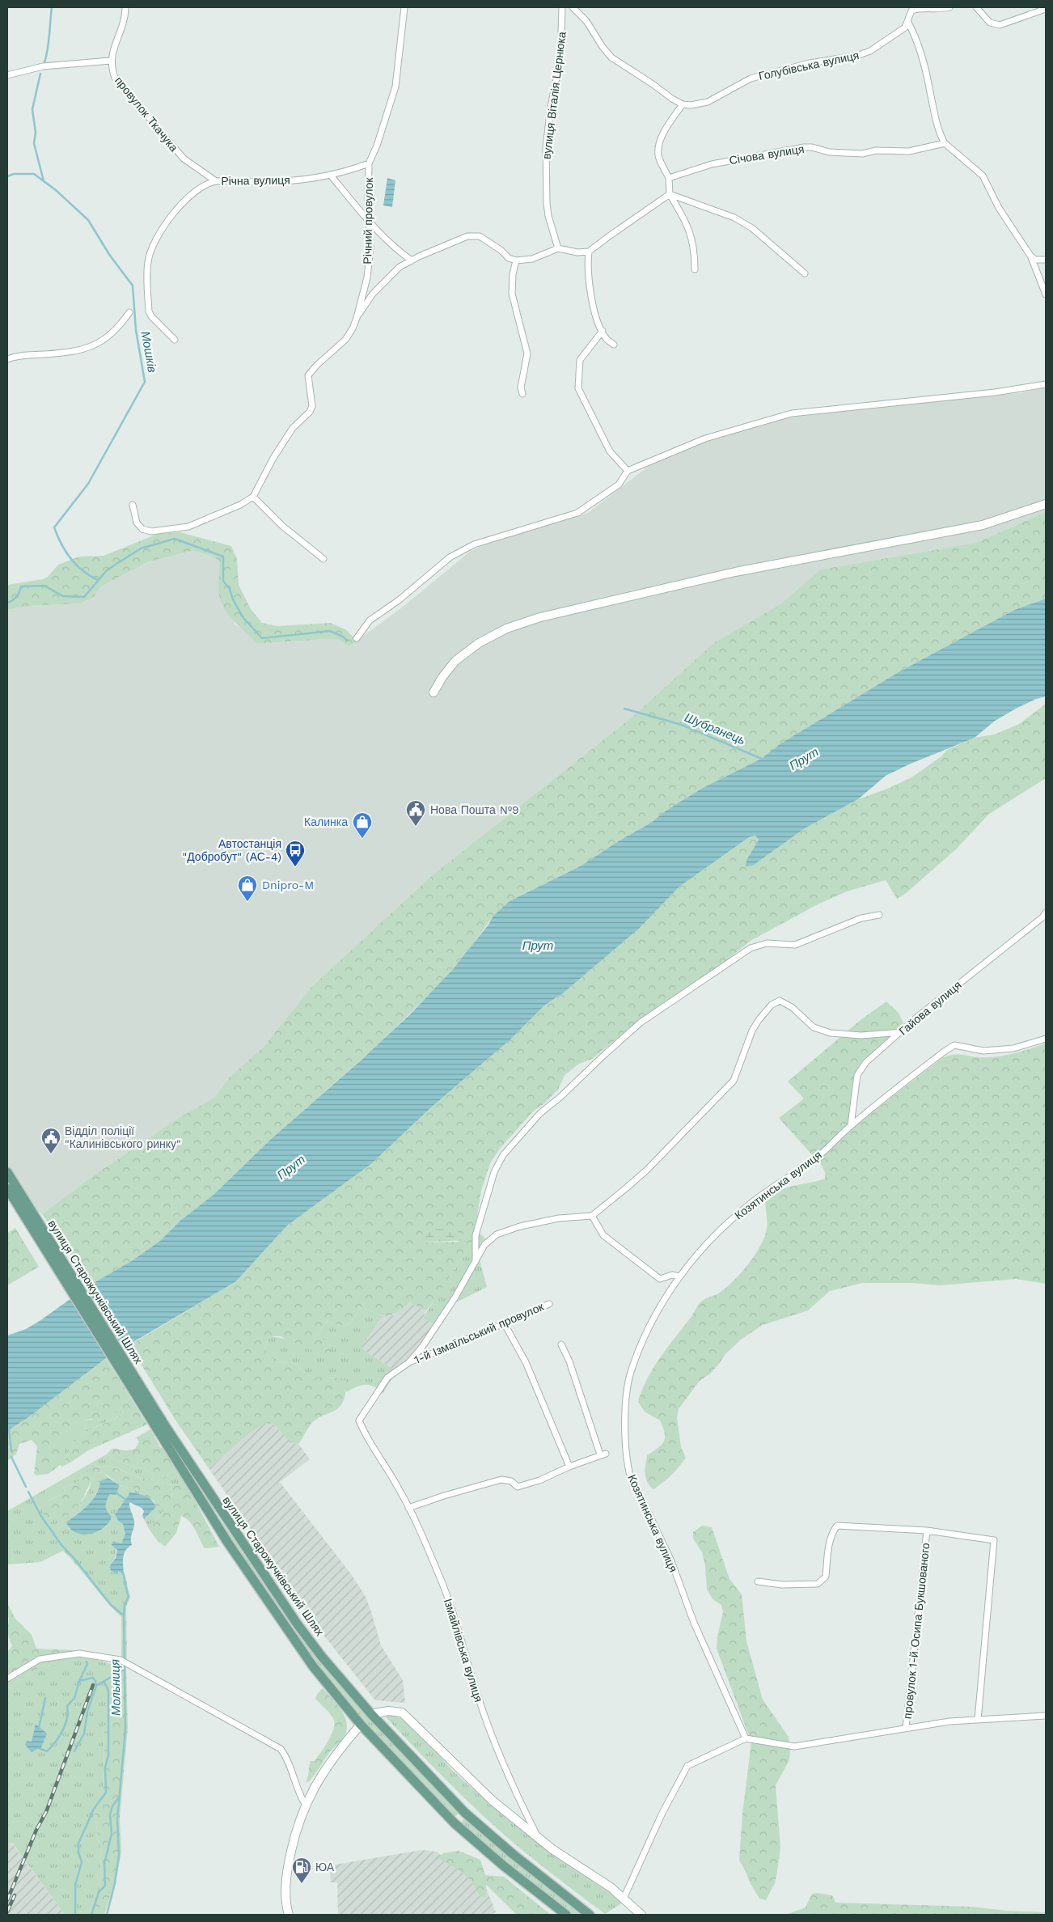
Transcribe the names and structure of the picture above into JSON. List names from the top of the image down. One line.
{"streets":{"main road":["вулиця Старожучківський Шлях"],"street":["Голубівська вулиця","вулиця Віталія Цернюка","провулок Ткачука","Січова вулиця","Річна вулиця","Річний провулок","Гайова вулиця","Козятинська вулиця","1-й Ізмаїльський провулок","провулок 1-й Осипа Букшованого","Ізмайлівська вулиця"]},"crossings":[["провулок Ткачука","Річна вулиця"],["Річна вулиця","Річний провулок"],["Гайова вулиця","Козятинська вулиця"],["1-й Ізмаїльський провулок","Ізмайлівська вулиця"]],"water":["Мошків","Шубранець","Прут","Мольниця"],"places":{"public building":["Нова Пошта №9","Відділ поліції \"Калинівського ринку\""],"shop":["Калинка","Dnipro-M"],"bus stop":["Автостанція \"Добробут\" (АС-4)"],"fuel station":["ЮА"]}}
